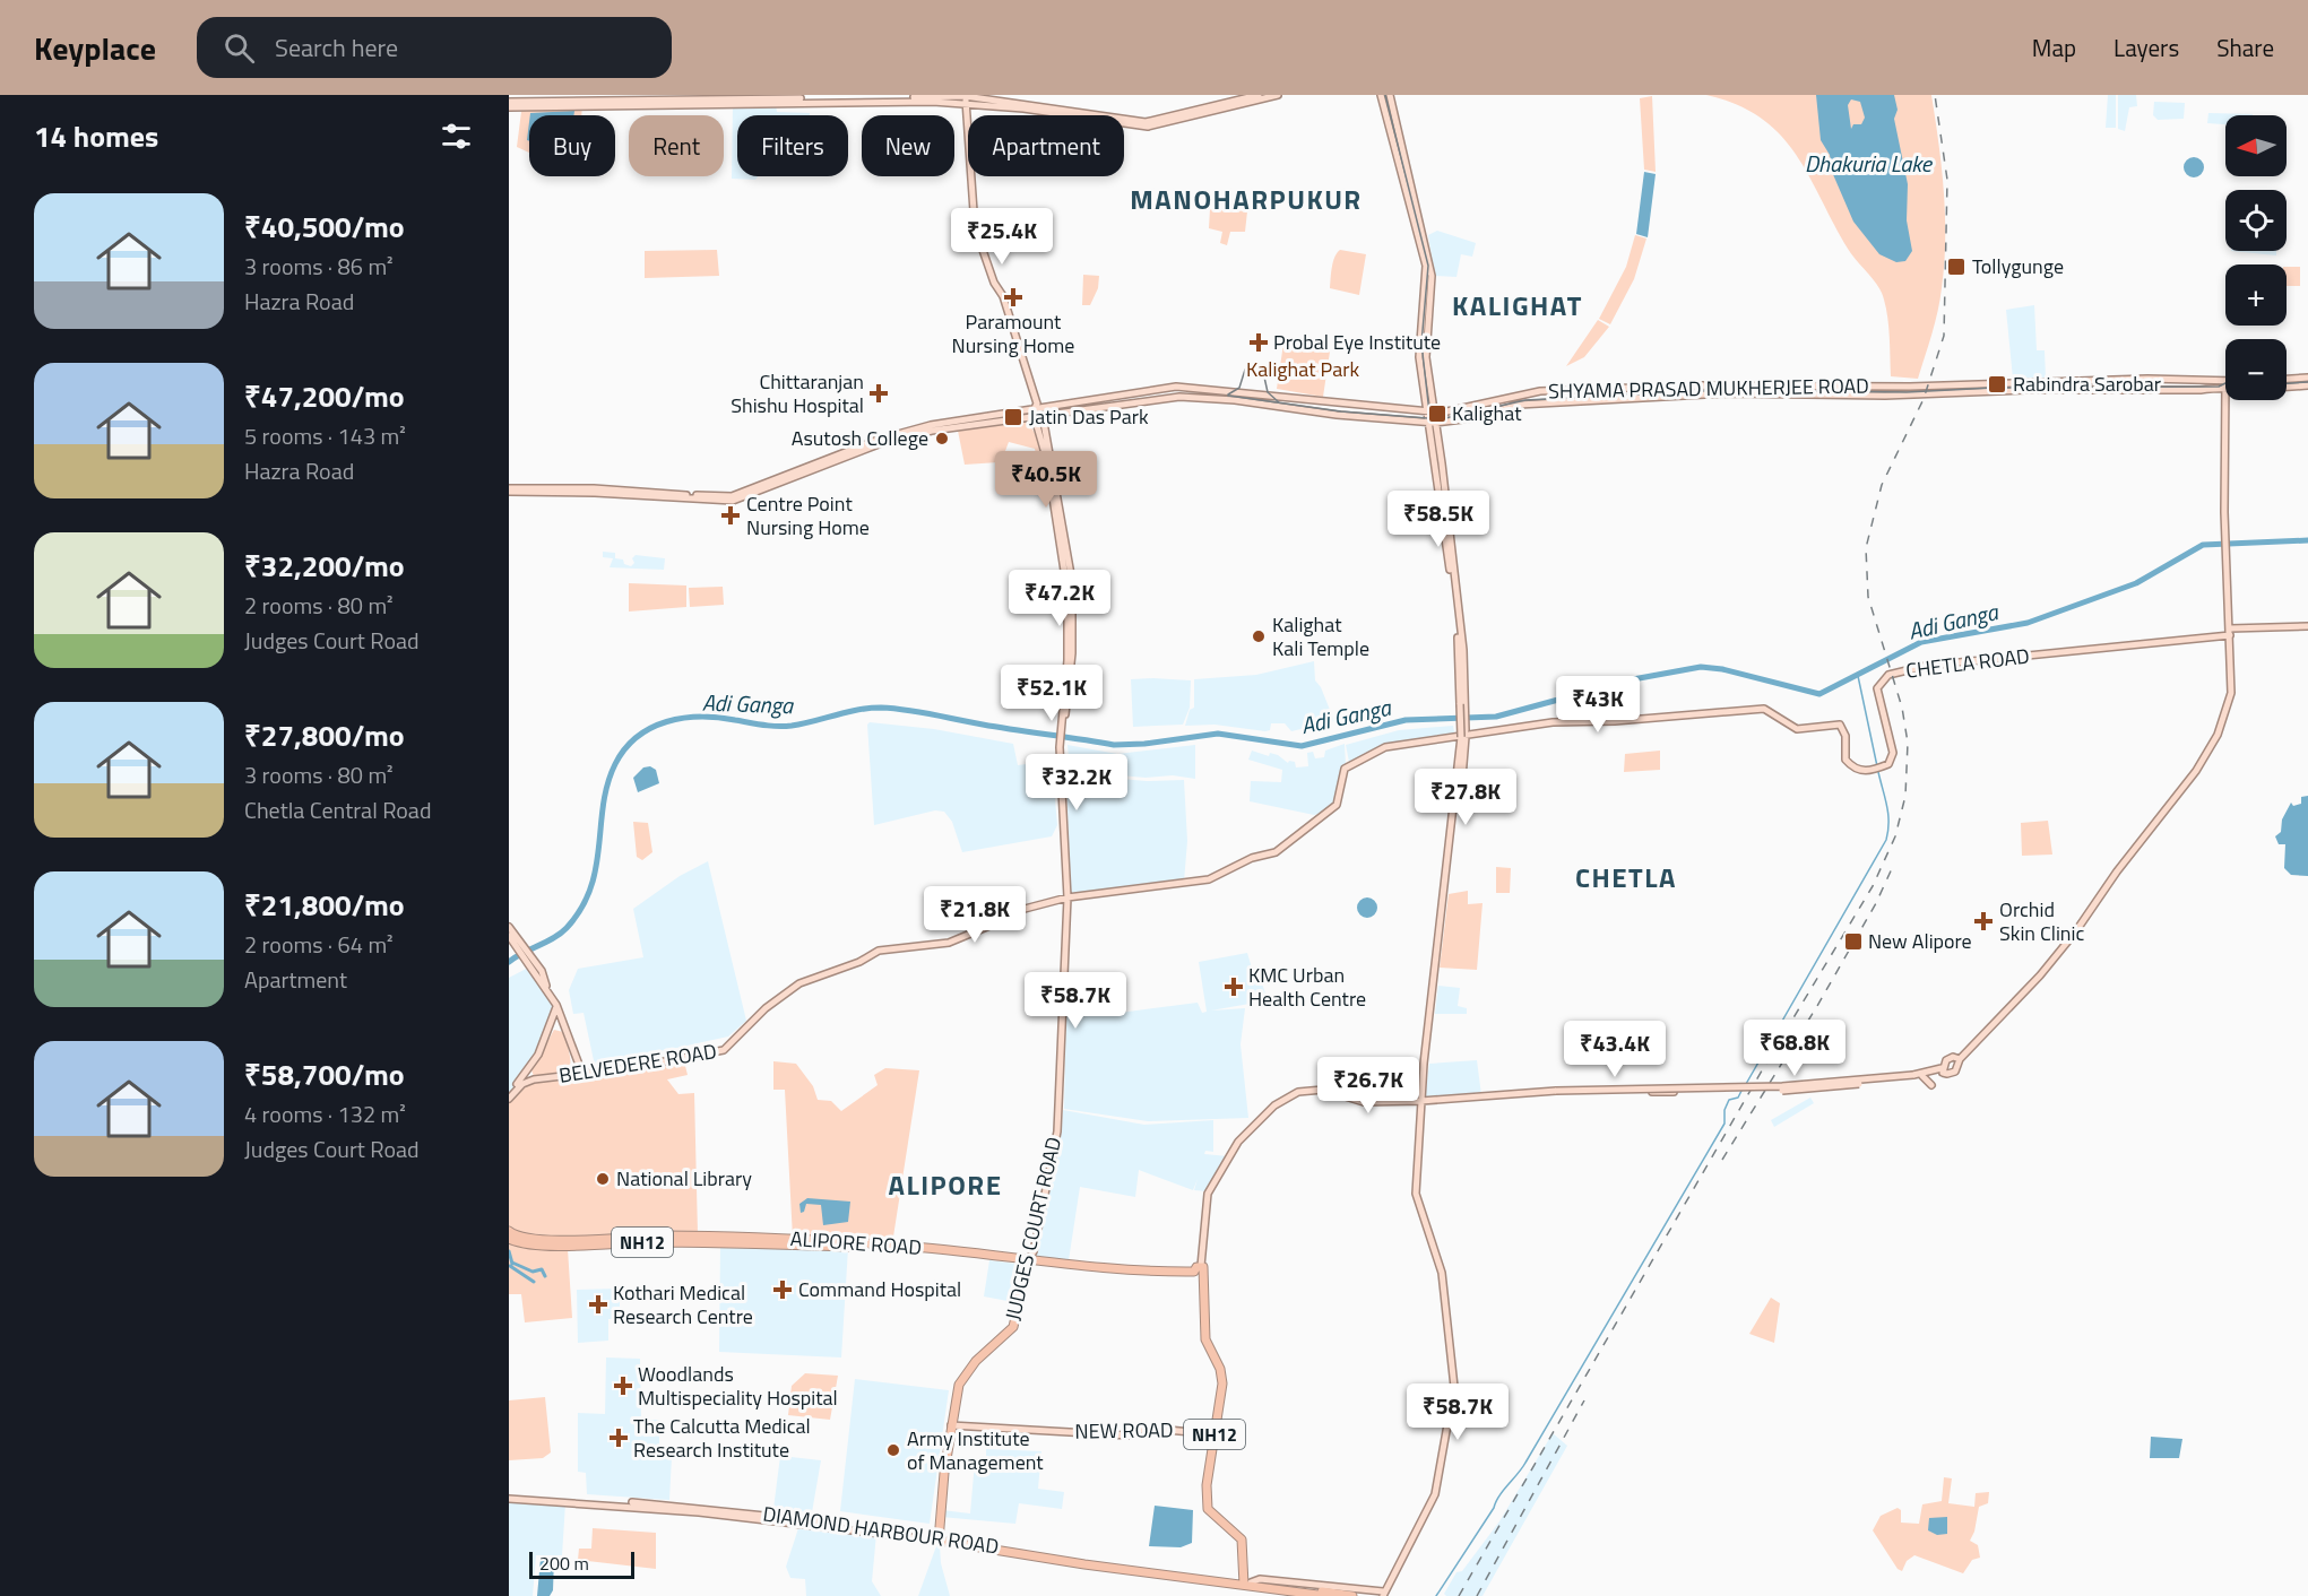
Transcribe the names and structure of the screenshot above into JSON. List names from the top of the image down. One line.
{"streets":{"highway":["JUDGES COURT ROAD","NH12","ALIPORE ROAD","DIAMOND HARBOUR ROAD"],"main road":["SHYAMA PRASAD MUKHERJEE ROAD","CHETLA ROAD","BELVEDERE ROAD","NEW ROAD"]},"crossings":[["CHETLA ROAD","BELVEDERE ROAD"],["BELVEDERE ROAD","JUDGES COURT ROAD"],["JUDGES COURT ROAD","ALIPORE ROAD"],["JUDGES COURT ROAD","NEW ROAD"],["JUDGES COURT ROAD","DIAMOND HARBOUR ROAD"],["NH12","ALIPORE ROAD"],["NH12","NEW ROAD"],["NH12","DIAMOND HARBOUR ROAD"]],"districts":["MANOHARPUKUR","KALIGHAT","CHETLA","ALIPORE"],"water":["Dhakuria Lake","Adi Ganga"],"parks":["Kalighat Park"],"places":{"transit":["Tollygunge","Rabindra Sarobar","Kalighat","Jatin Das Park","New Alipore"],"health":["Paramount Nursing Home","Probal Eye Institute","Chittaranjan Shishu Hospital","Centre Point Nursing Home","Orchid Skin Clinic","KMC Urban Health Centre","Command Hospital","Kothari Medical Research Centre","Woodlands Multispeciality Hospital","The Calcutta Medical Research Institute"],"other":["Asutosh College","Kalighat Kali Temple","National Library","Army Institute of Management"]},"scale_bar":"200 m","north":"left","page":{"header":"Keyplace","search":"Search here","nav":["Map","Layers","Share"],"heading":"14 homes","map_buttons":["+","−"],"chip":["Buy","Rent","Filters","New","Apartment"],"list":[{"name":"₹40,500/mo","note":"3 rooms · 86 m² · Hazra Road"},{"name":"₹47,200/mo","note":"5 rooms · 143 m² · Hazra Road"},{"name":"₹32,200/mo","note":"2 rooms · 80 m² · Judges Court Road"},{"name":"₹27,800/mo","note":"3 rooms · 80 m² · Chetla Central Road"},{"name":"₹21,800/mo","note":"2 rooms · 64 m² · Apartment"},{"name":"₹58,700/mo","note":"4 rooms · 132 m² · Judges Court Road"}],"price":["₹25.4K","₹40.5K","₹58.5K","₹47.2K","₹52.1K","₹43K","₹32.2K","₹27.8K","₹21.8K","₹58.7K","₹68.8K","₹43.4K","₹26.7K","₹58.7K"],"scale":"200 m"}}
